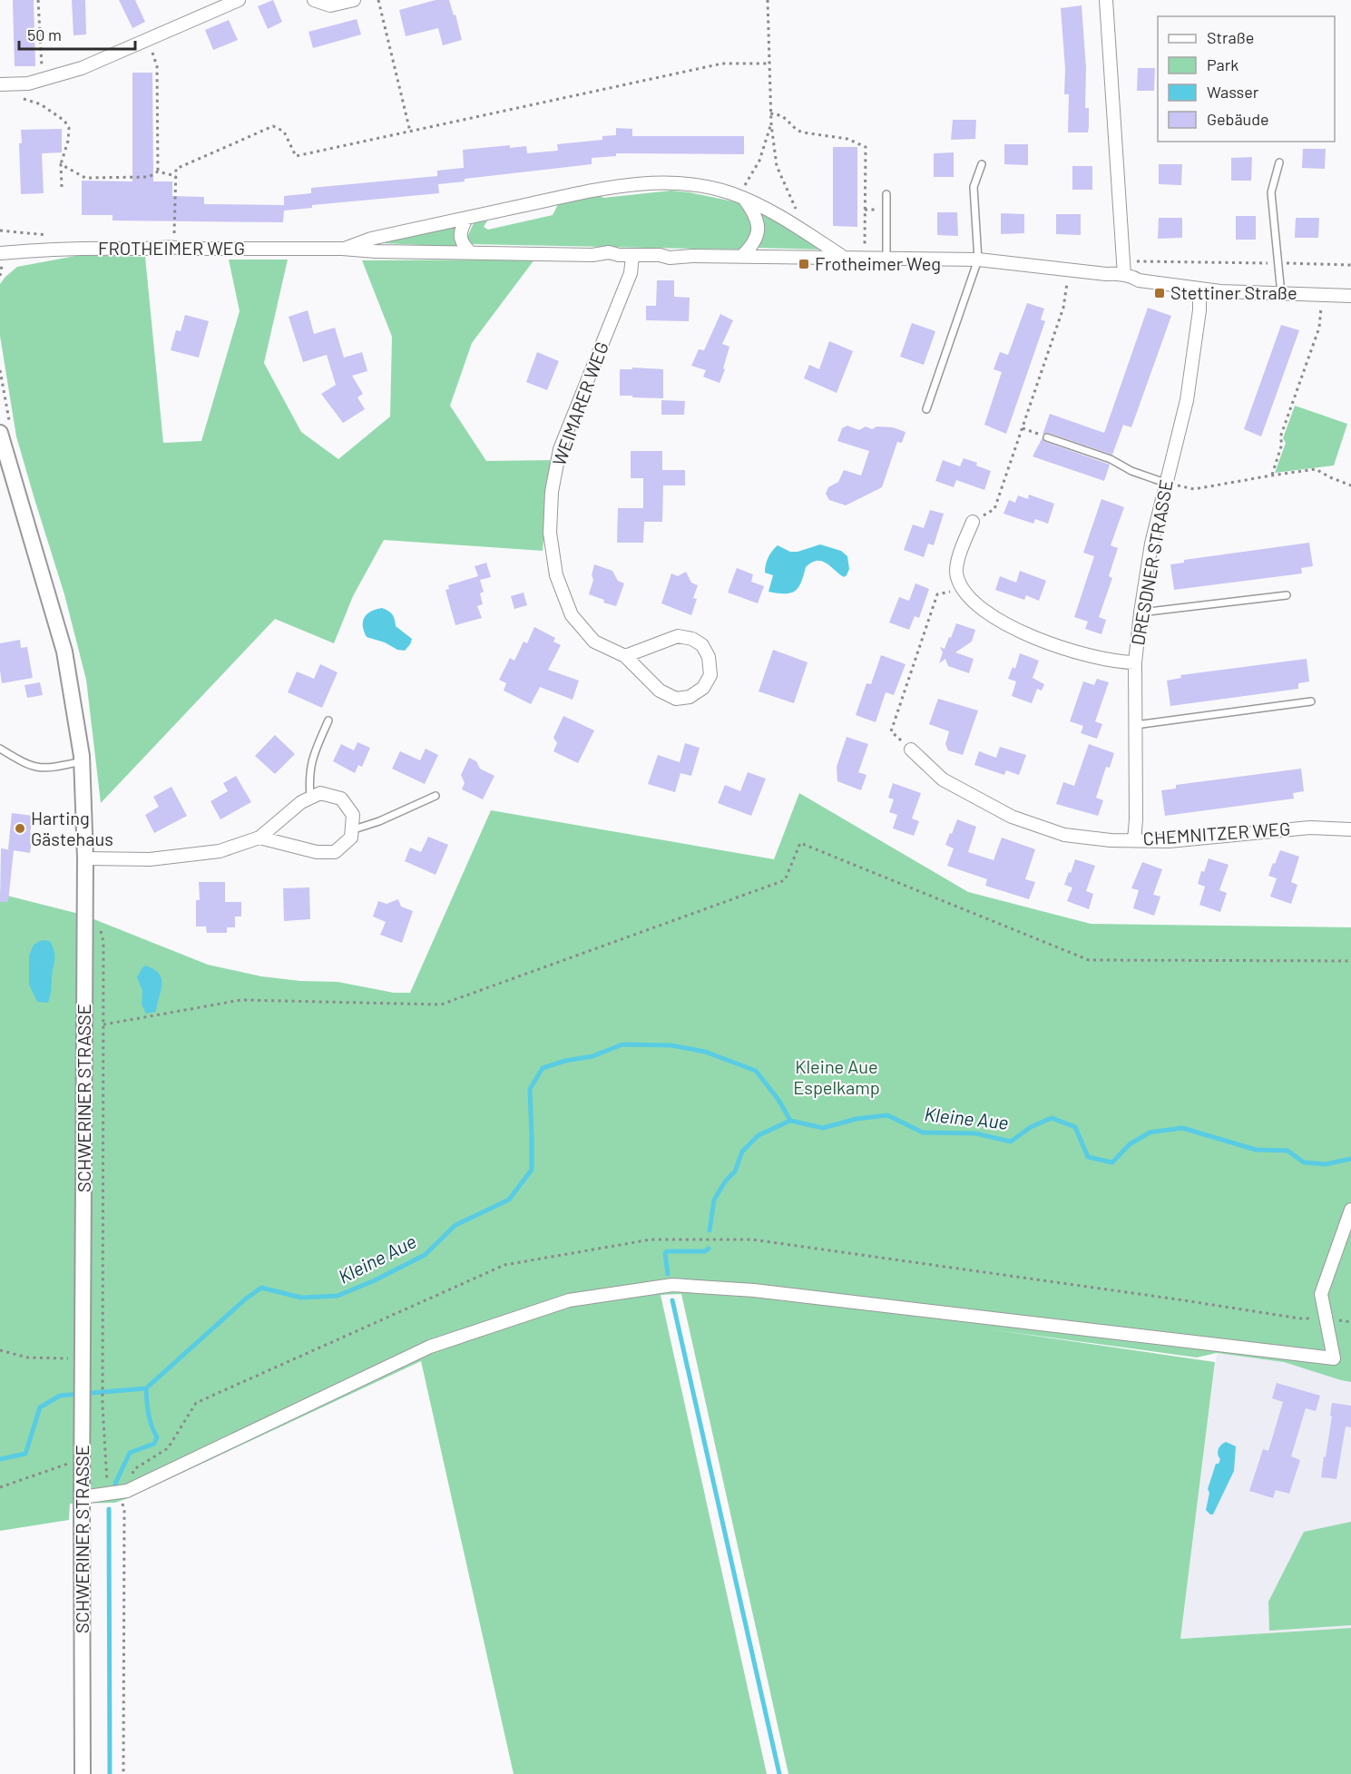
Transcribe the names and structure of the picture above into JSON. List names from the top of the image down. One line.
{"streets":{"street":["FROTHEIMER WEG","WEIMARER WEG","DRESDNER STRASSE","CHEMNITZER WEG","SCHWERINER STRASSE"]},"crossings":[["FROTHEIMER WEG","WEIMARER WEG"],["FROTHEIMER WEG","DRESDNER STRASSE"],["DRESDNER STRASSE","CHEMNITZER WEG"]],"water":["Kleine Aue"],"parks":["Kleine Aue Espelkamp"],"places":{"transit":["Frotheimer Weg","Stettiner Straße"],"other":["Harting Gästehaus"]},"legend":["Straße","Park","Wasser","Gebäude"],"scale_bar":"50 m"}
